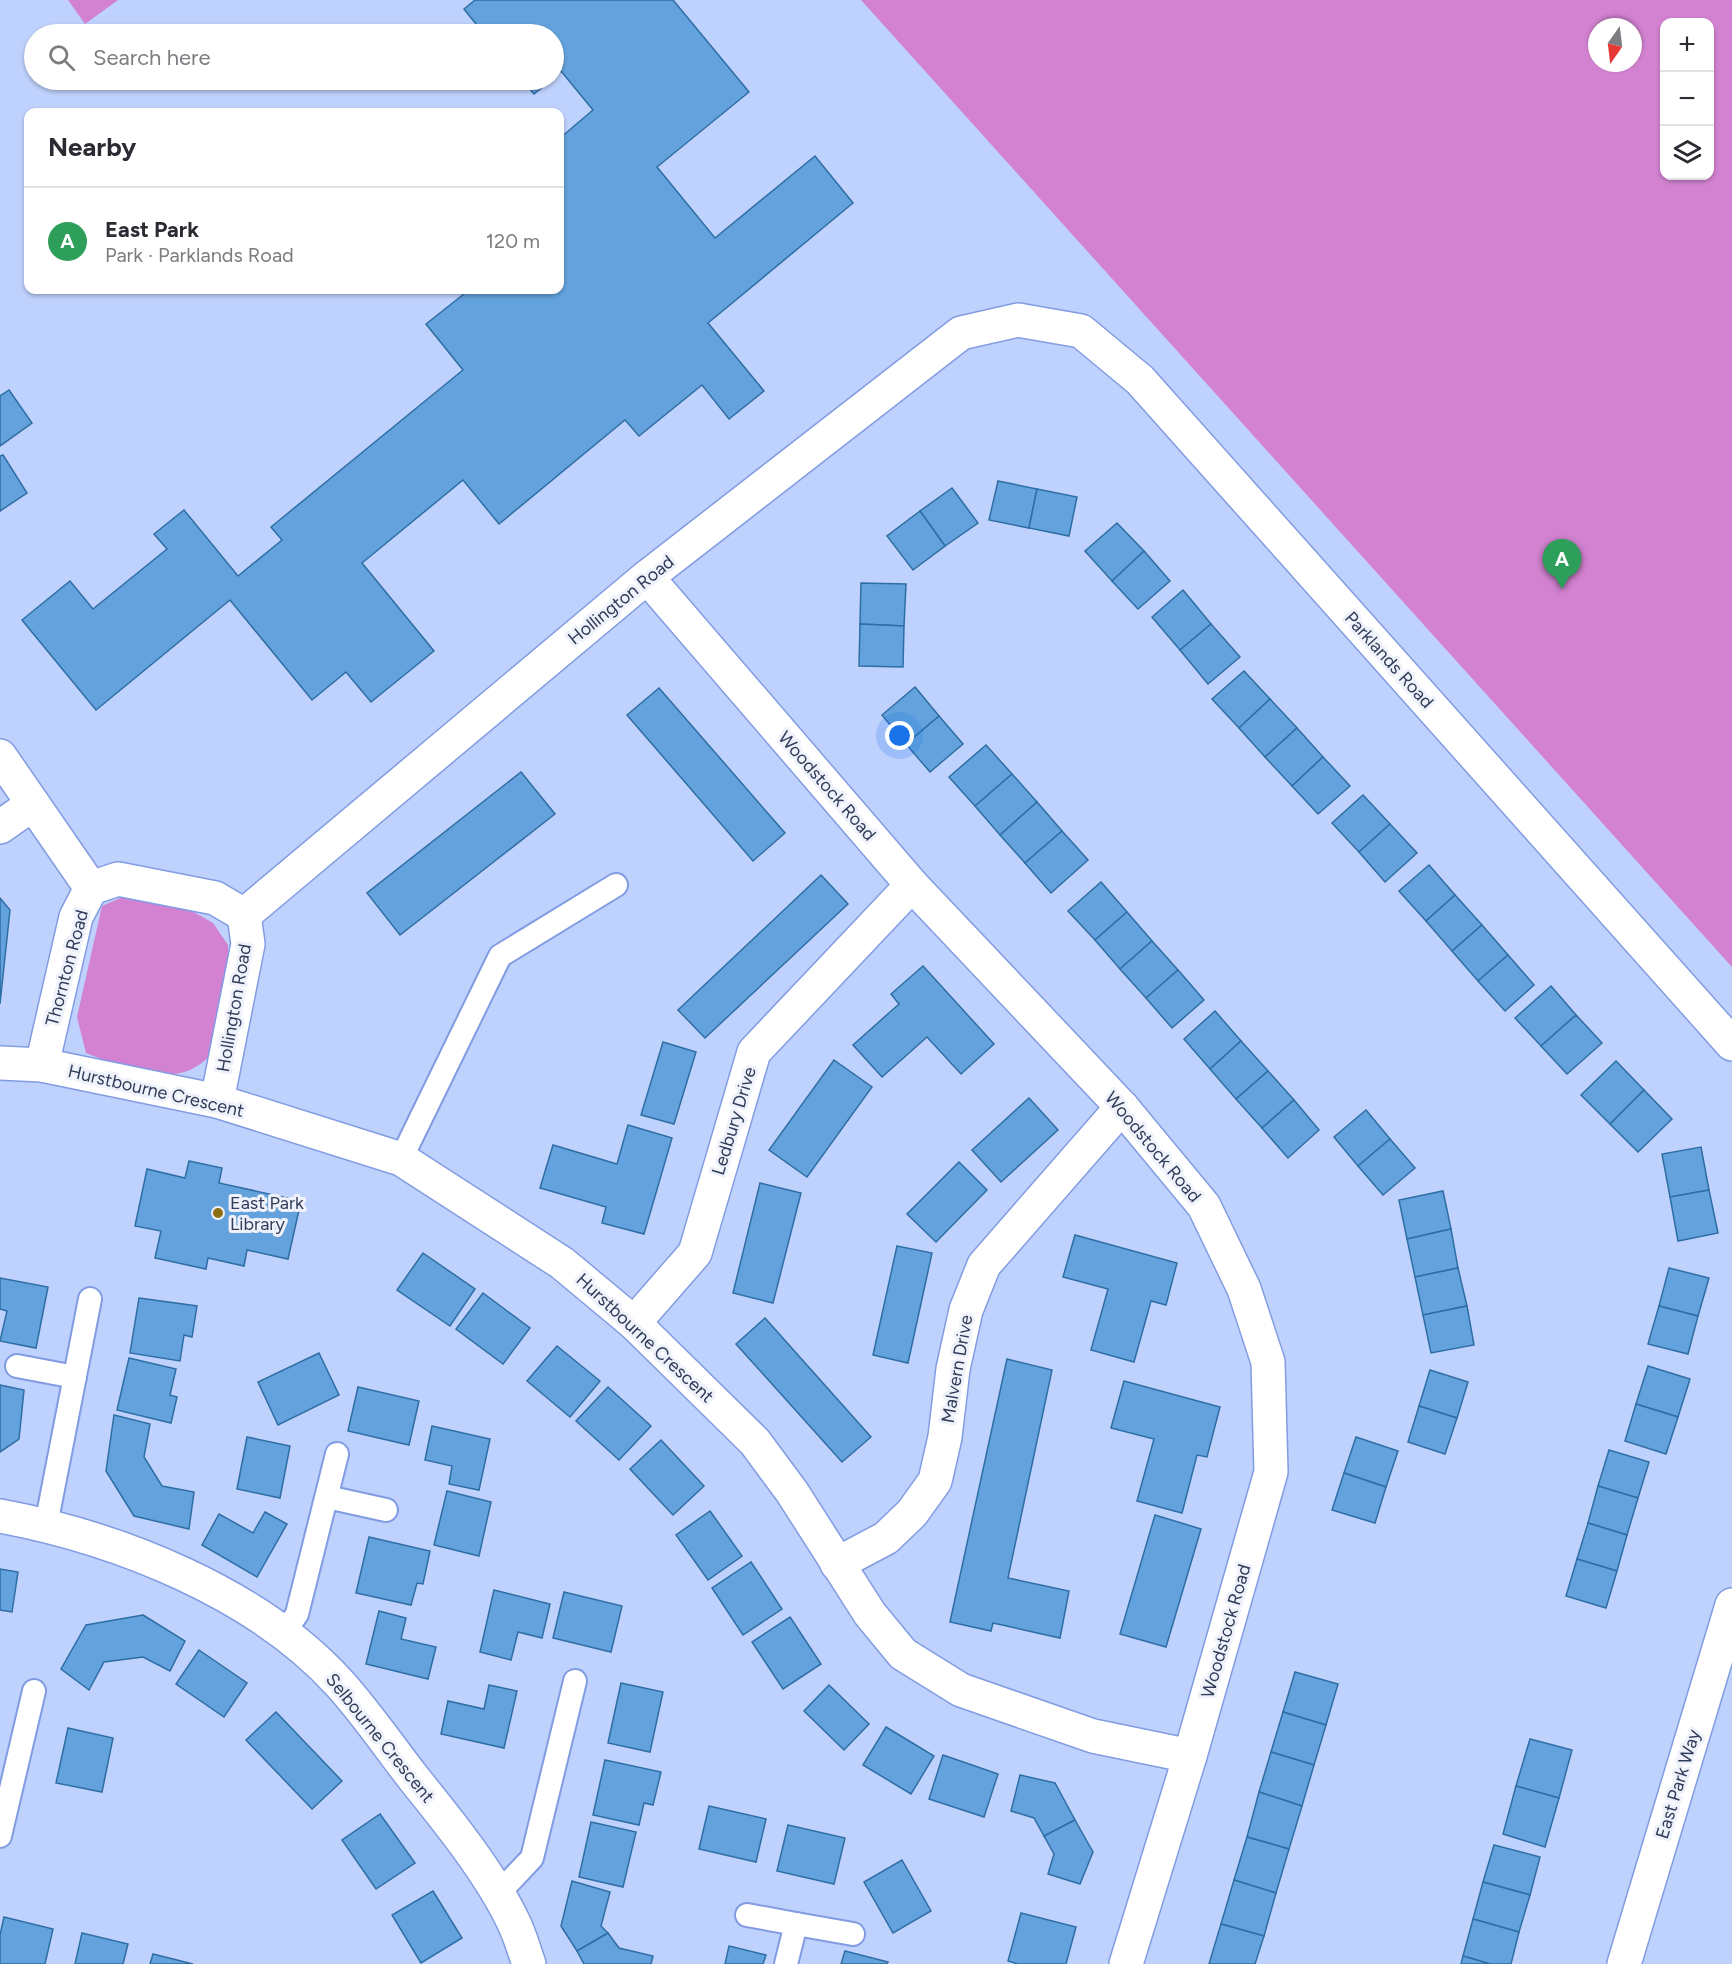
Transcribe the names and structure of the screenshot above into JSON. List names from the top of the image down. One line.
{"streets":{"street":["Hollington Road","Parklands Road","Woodstock Road","Thornton Road","Hurstbourne Crescent","Ledbury Drive","Malvern Drive","Selbourne Crescent","East Park Way"]},"crossings":[["Hollington Road","Parklands Road"],["Hollington Road","Woodstock Road"],["Hollington Road","Hurstbourne Crescent"],["Woodstock Road","Hurstbourne Crescent"],["Woodstock Road","Ledbury Drive"],["Woodstock Road","Malvern Drive"],["Thornton Road","Hurstbourne Crescent"],["Hurstbourne Crescent","Ledbury Drive"],["Hurstbourne Crescent","Malvern Drive"]],"places":["East Park Library"],"north":"bottom","page":{"map_buttons":["+","−"],"search":"Search here","heading":"Nearby","list":[{"mark":"A","name":"East Park","note":"Park · Parklands Road","value":"120 m"}],"pins":"A"}}
